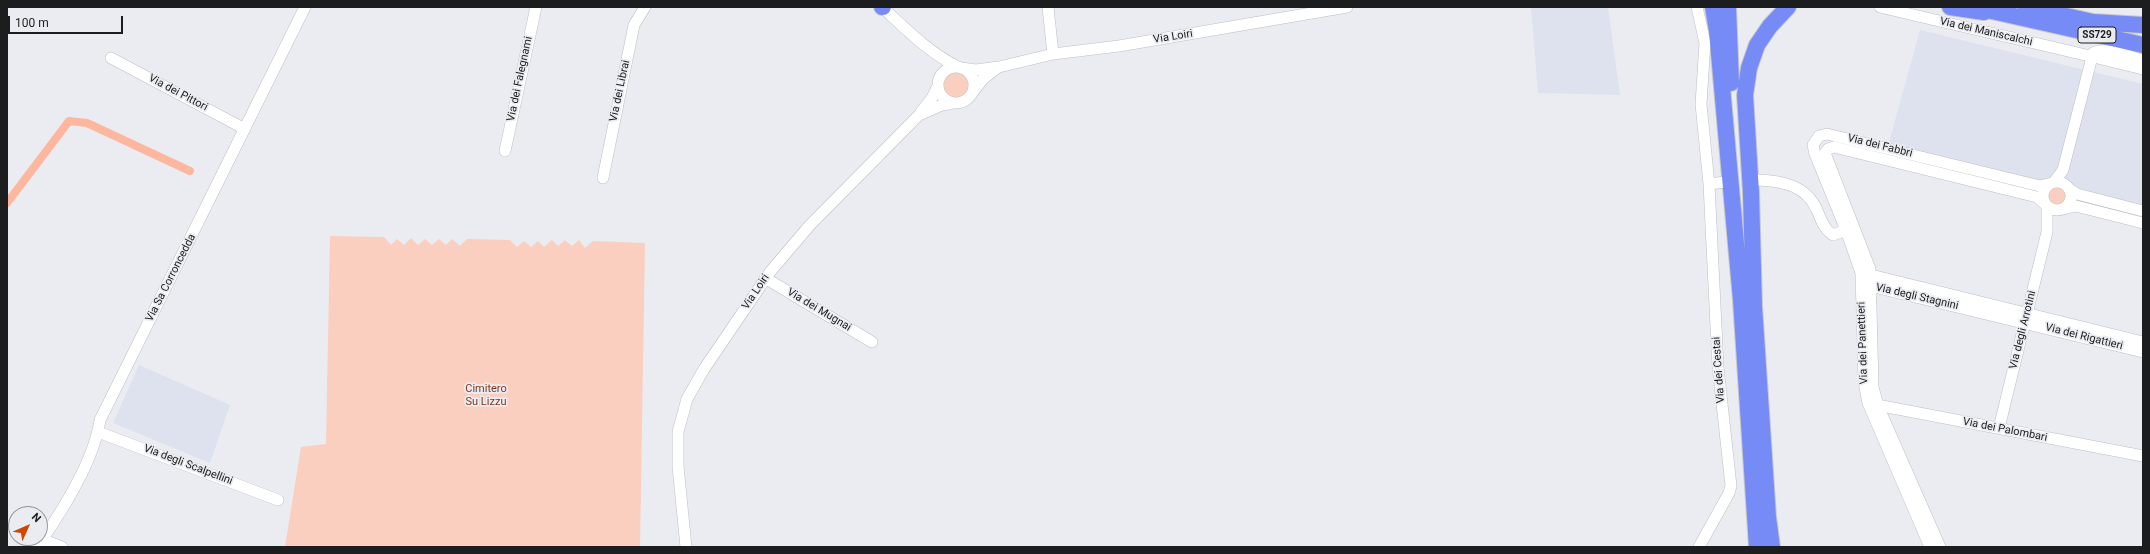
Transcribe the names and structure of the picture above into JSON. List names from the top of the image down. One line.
{"streets":{"highway":["SS729"],"street":["Via dei Maniscalchi","Via Loiri","Via dei Falegnami","Via dei Librai","Via dei Pittori","Via dei Fabbri","Via Sa Corroncedda","Via degli Stagnini","Via dei Mugnai","Via degli Arrotini","Via dei Rigattieri","Via dei Panettieri","Via dei Cestai","Via dei Palombari","Via degli Scalpellini"]},"crossings":[["Via Loiri","Via dei Mugnai"],["Via dei Pittori","Via Sa Corroncedda"],["Via dei Fabbri","Via dei Panettieri"],["Via Sa Corroncedda","Via degli Scalpellini"],["Via degli Stagnini","Via degli Arrotini"],["Via degli Stagnini","Via dei Rigattieri"],["Via degli Stagnini","Via dei Panettieri"],["Via degli Arrotini","Via dei Rigattieri"],["Via degli Arrotini","Via dei Palombari"],["Via dei Panettieri","Via dei Palombari"]],"parks":["Cimitero Su Lizzu"],"scale_bar":"100 m","north":"top right"}
